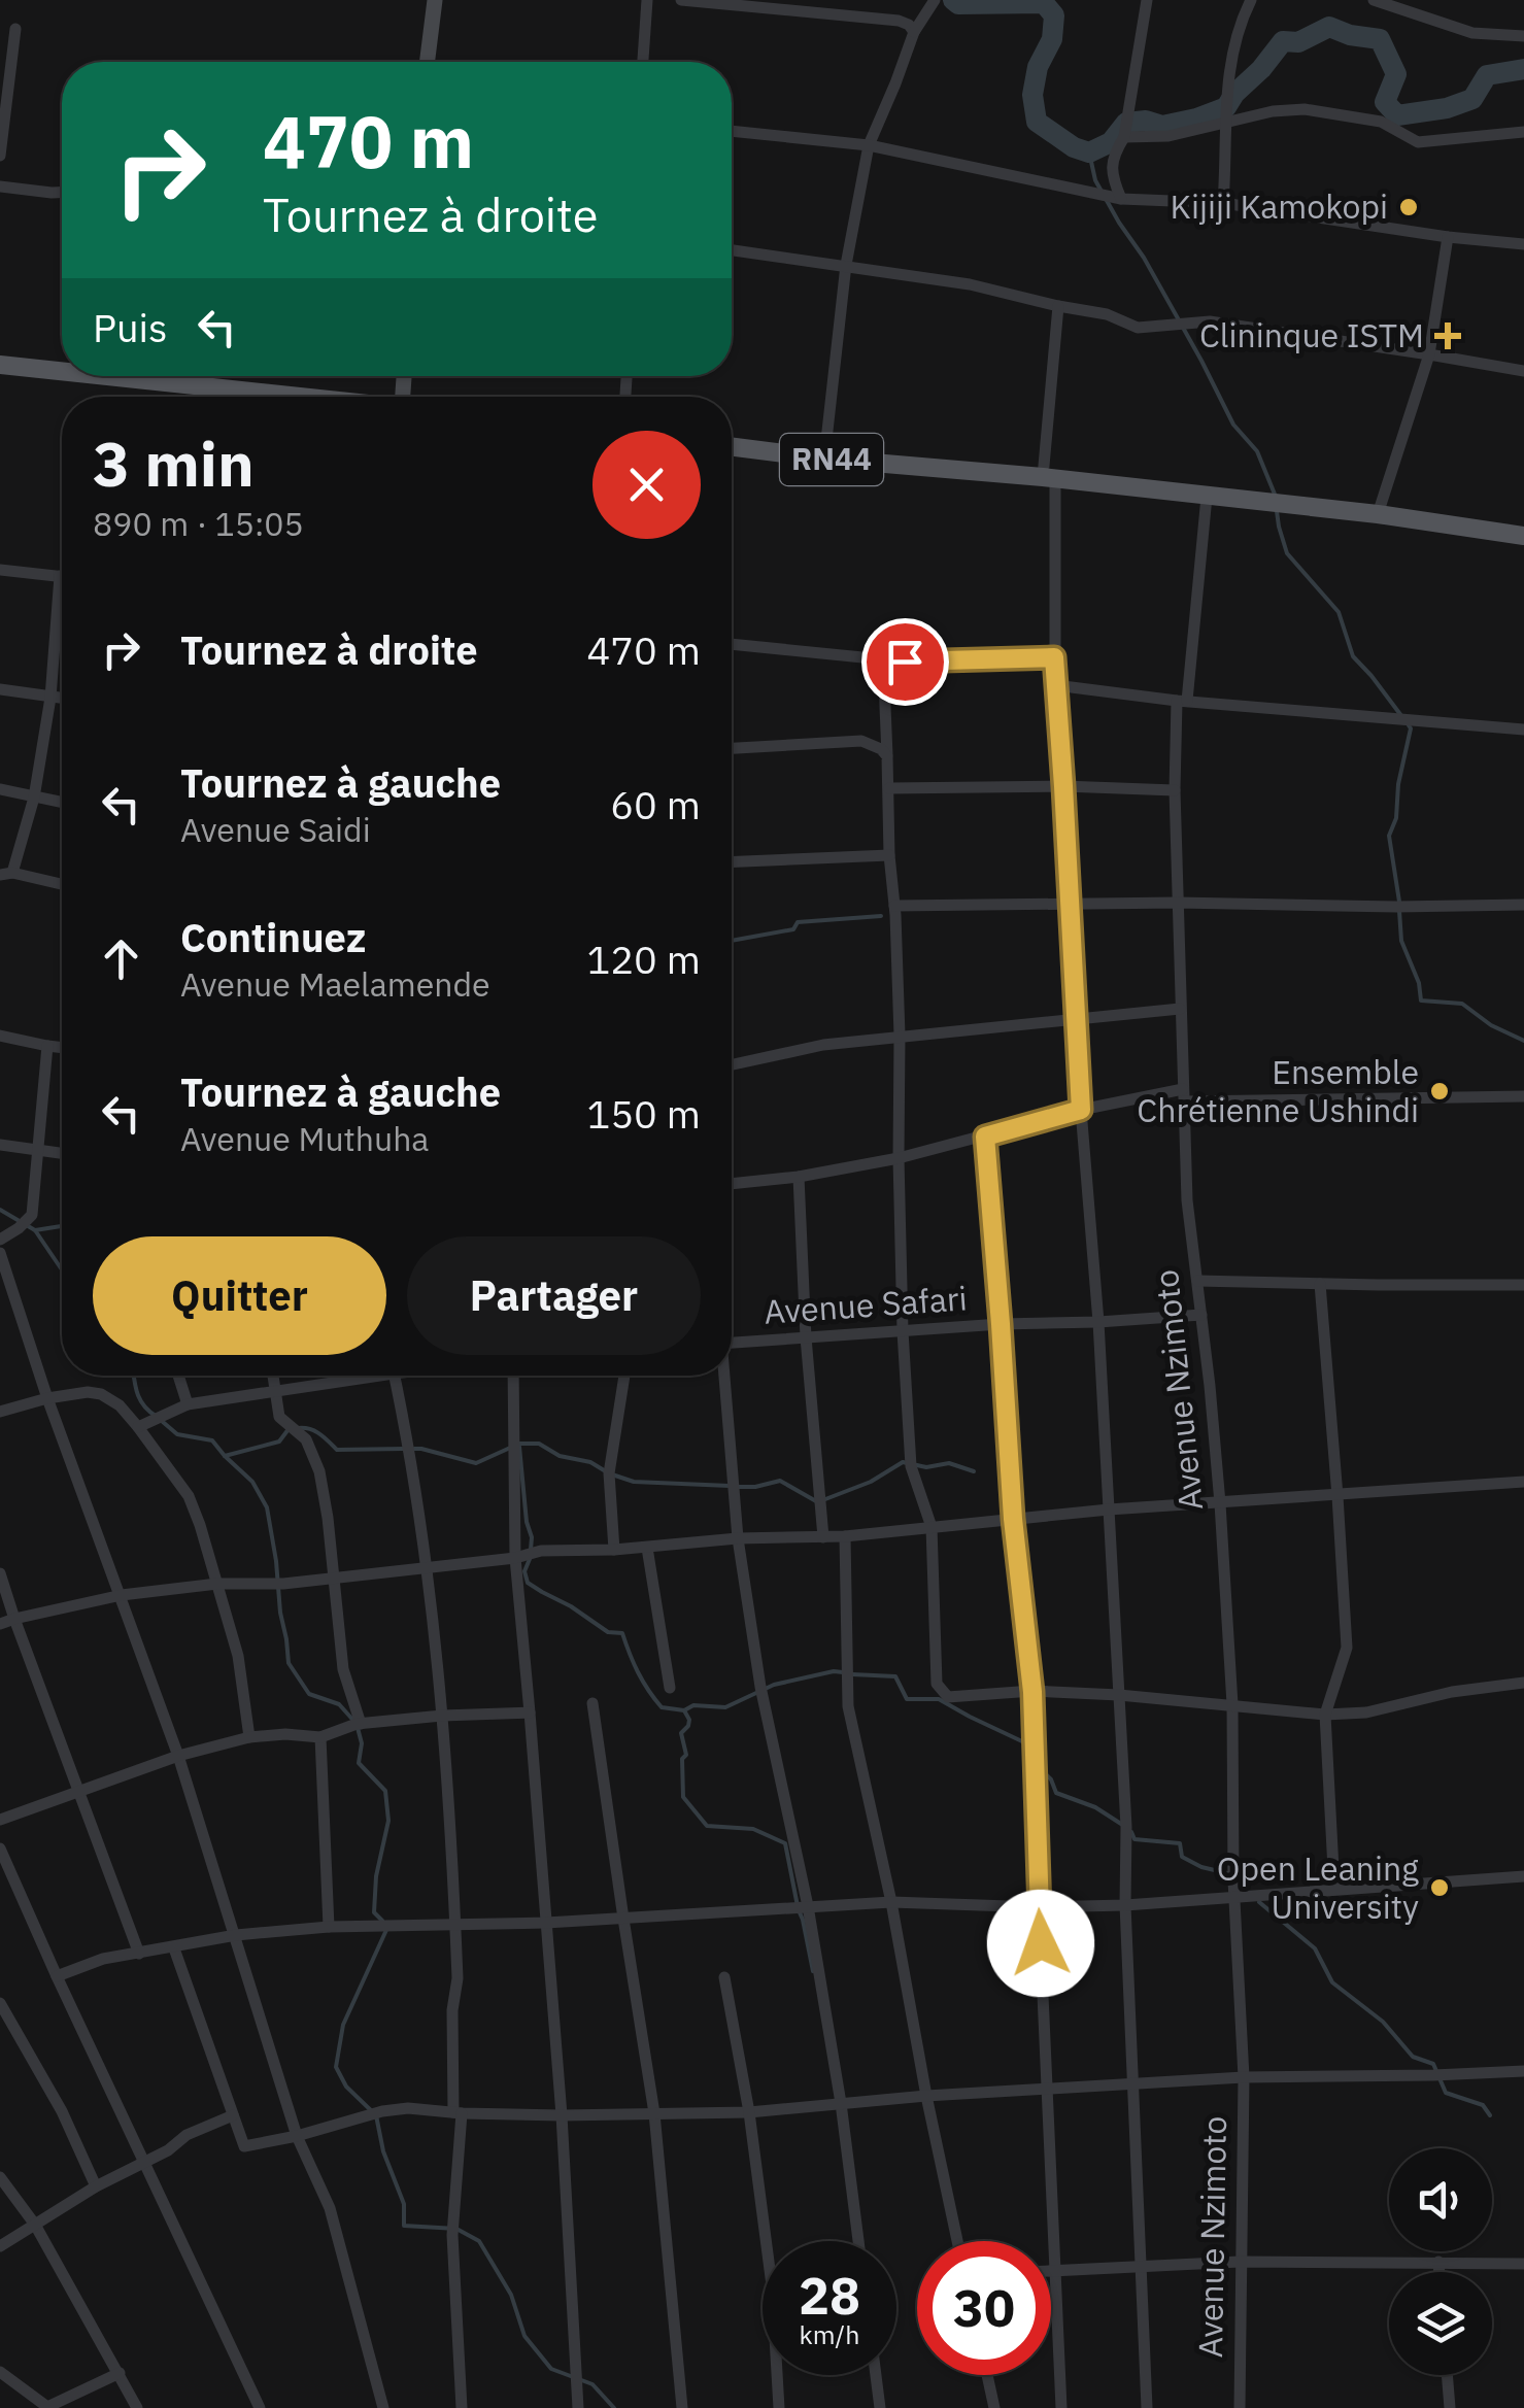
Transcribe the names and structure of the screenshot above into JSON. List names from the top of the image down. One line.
{"streets":{"main road":["RN44"],"street":["Avenue Safari","Avenue Nzimoto"]},"crossings":[["RN44","Avenue Nzimoto"],["Avenue Safari","Avenue Nzimoto"]],"places":{"other":["Kijiji Kamokopi","Ensemble Chrétienne Ushindi","Open Leaning University"],"health":["Clininque ISTM"]},"page":{"turn":["470 m","Tournez à droite"],"then":"Puis","heading":["3 min","890 m · 15:05"],"list":[{"name":"Tournez à droite","value":"470 m"},{"name":"Tournez à gauche","note":"Avenue Saidi","value":"60 m"},{"name":"Continuez","note":"Avenue Maelamende","value":"120 m"},{"name":"Tournez à gauche","note":"Avenue Muthuha","value":"150 m"}],"buttons":["Quitter","Partager"],"speed":"28 km/h","limit":"30"}}
